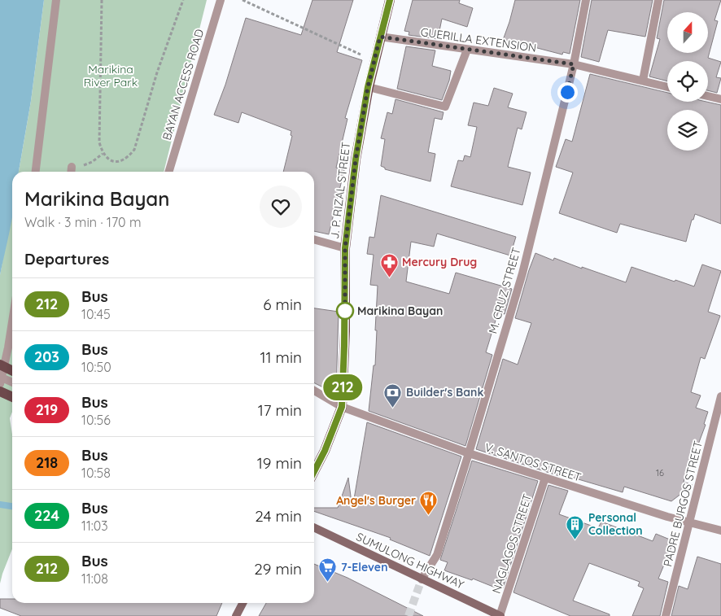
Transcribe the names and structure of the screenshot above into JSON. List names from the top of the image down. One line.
{"streets":{"main road":["J. P. RIZAL STREET","SUMULONG HIGHWAY"],"street":["GUERILLA EXTENSION","BAYAN ACCESS ROAD","M. CRUZ STREET","V. SANTOS STREET","PADRE BURGOS STREET","NAGLAGOS STREET"]},"crossings":[["GUERILLA EXTENSION","J. P. RIZAL STREET"],["GUERILLA EXTENSION","M. CRUZ STREET"],["J. P. RIZAL STREET","V. SANTOS STREET"],["M. CRUZ STREET","V. SANTOS STREET"],["M. CRUZ STREET","SUMULONG HIGHWAY"],["V. SANTOS STREET","PADRE BURGOS STREET"],["V. SANTOS STREET","NAGLAGOS STREET"],["NAGLAGOS STREET","SUMULONG HIGHWAY"]],"parks":["Marikina River Park"],"places":{"pharmacy":["Mercury Drug"],"other":["Marikina Bayan"],"bank":["Builder's Bank"],"restaurant":["Angel's Burger"],"building":["Personal Collection"],"supermarket":["7-Eleven"]},"lines":["bus line 212"],"house_numbers":["16"],"north":"top","page":{"on_map":"212","heading":[["Marikina Bayan","Walk · 3 min · 170 m"],"Departures"],"list":[{"mark":"212","name":"Bus","note":"10:45","value":"6 min"},{"mark":"203","name":"Bus","note":"10:50","value":"11 min"},{"mark":"219","name":"Bus","note":"10:56","value":"17 min"},{"mark":"218","name":"Bus","note":"10:58","value":"19 min"},{"mark":"224","name":"Bus","note":"11:03","value":"24 min"},{"mark":"212","name":"Bus","note":"11:08","value":"29 min"}]}}
